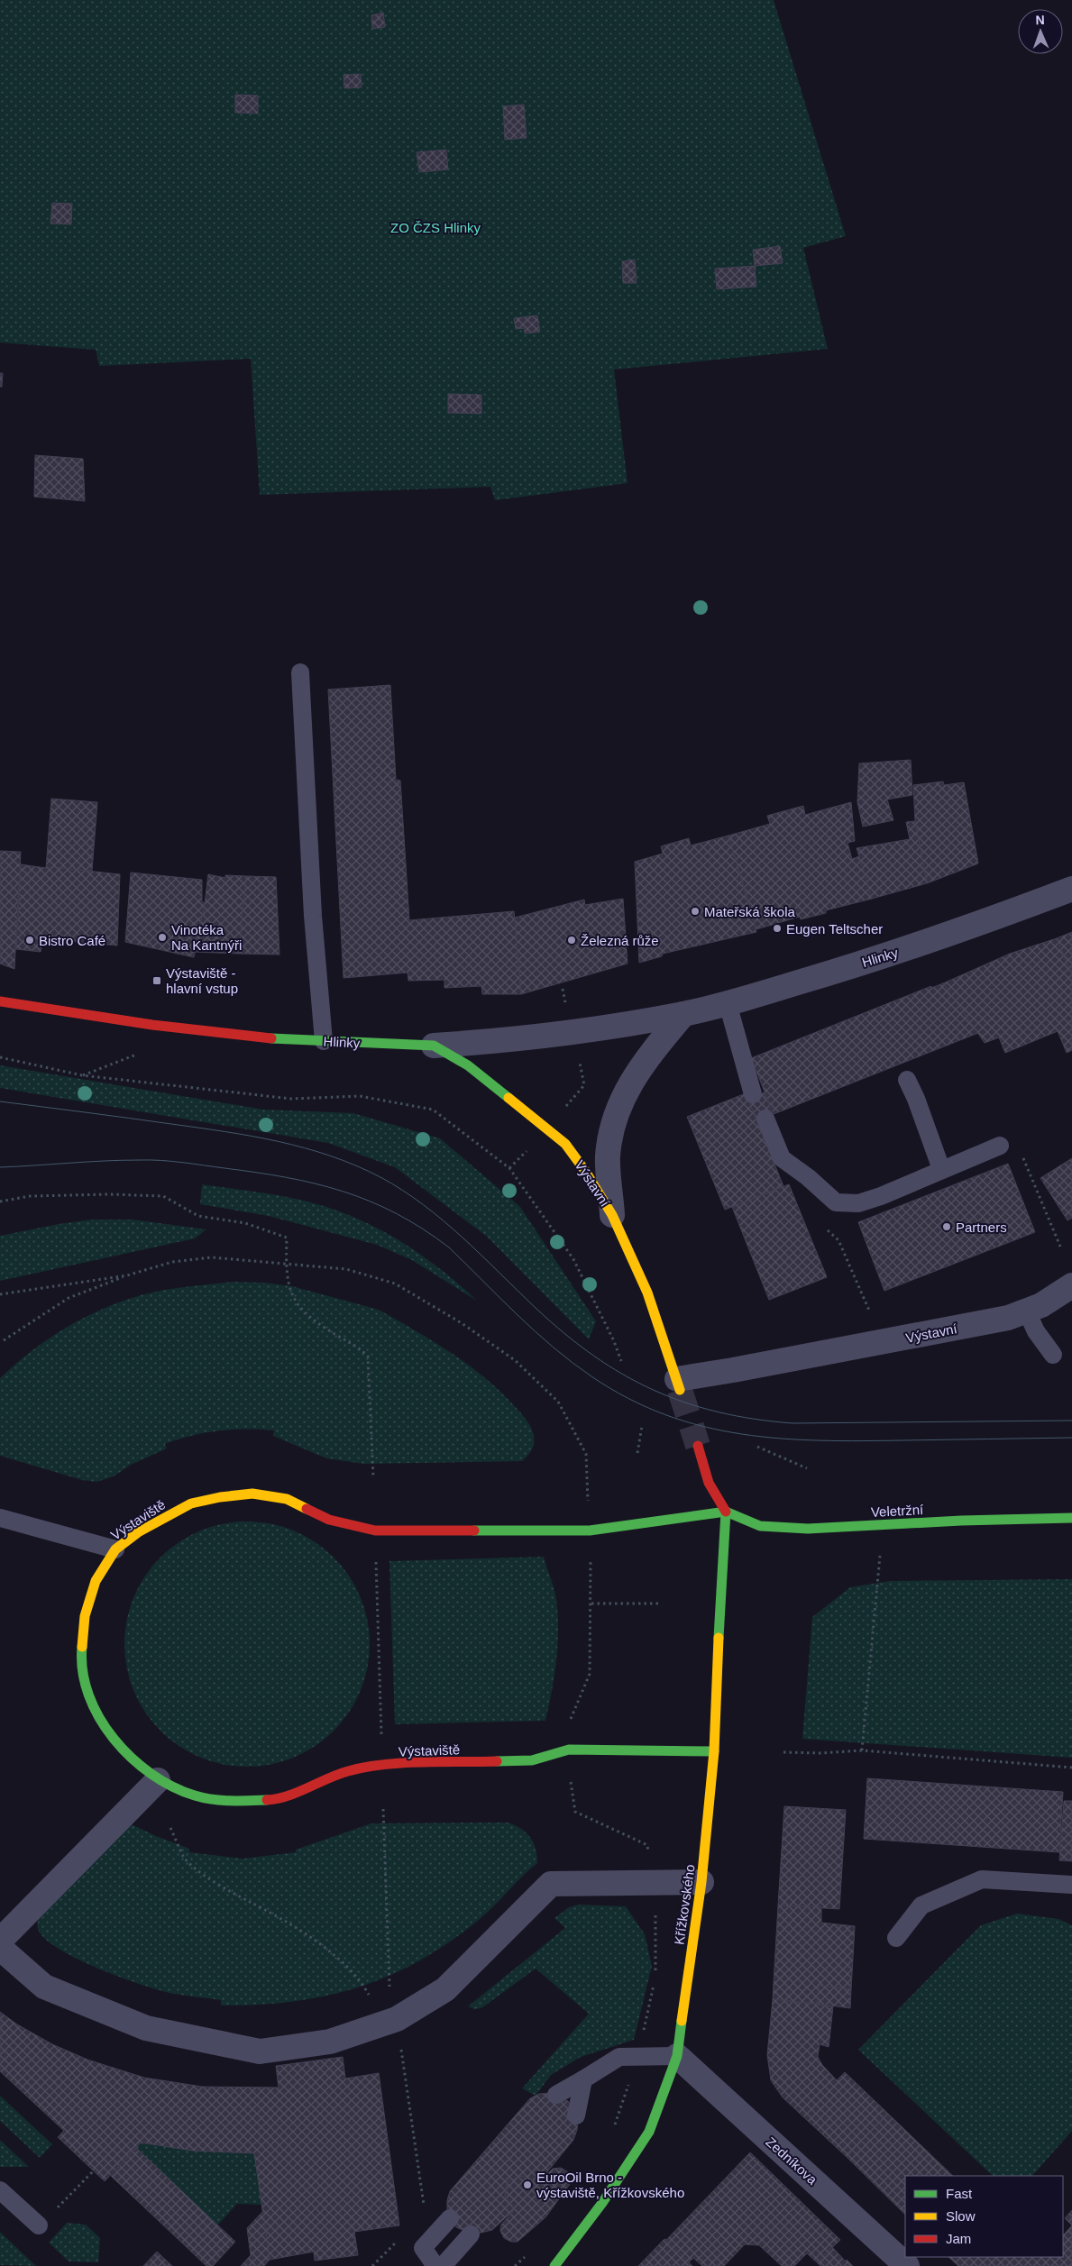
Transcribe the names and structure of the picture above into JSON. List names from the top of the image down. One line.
{"streets":{"street":["Hlinky","Výstavní","Veletržní","Výstaviště","Křížkovského","Zedníkova"]},"crossings":[["Hlinky","Výstavní"],["Veletržní","Výstaviště"],["Veletržní","Křížkovského"],["Výstaviště","Křížkovského"],["Křížkovského","Zedníkova"]],"parks":["ZO ČZS Hlinky"],"places":{"other":["Mateřská škola","Eugen Teltscher","Vinotéka Na Kantnýři","Bistro Café","Železná růže","Partners","EuroOil Brno - výstaviště, Křížkovského"],"transit":["Výstaviště - hlavní vstup"]},"legend":["Fast","Slow","Jam"],"north":"top"}
